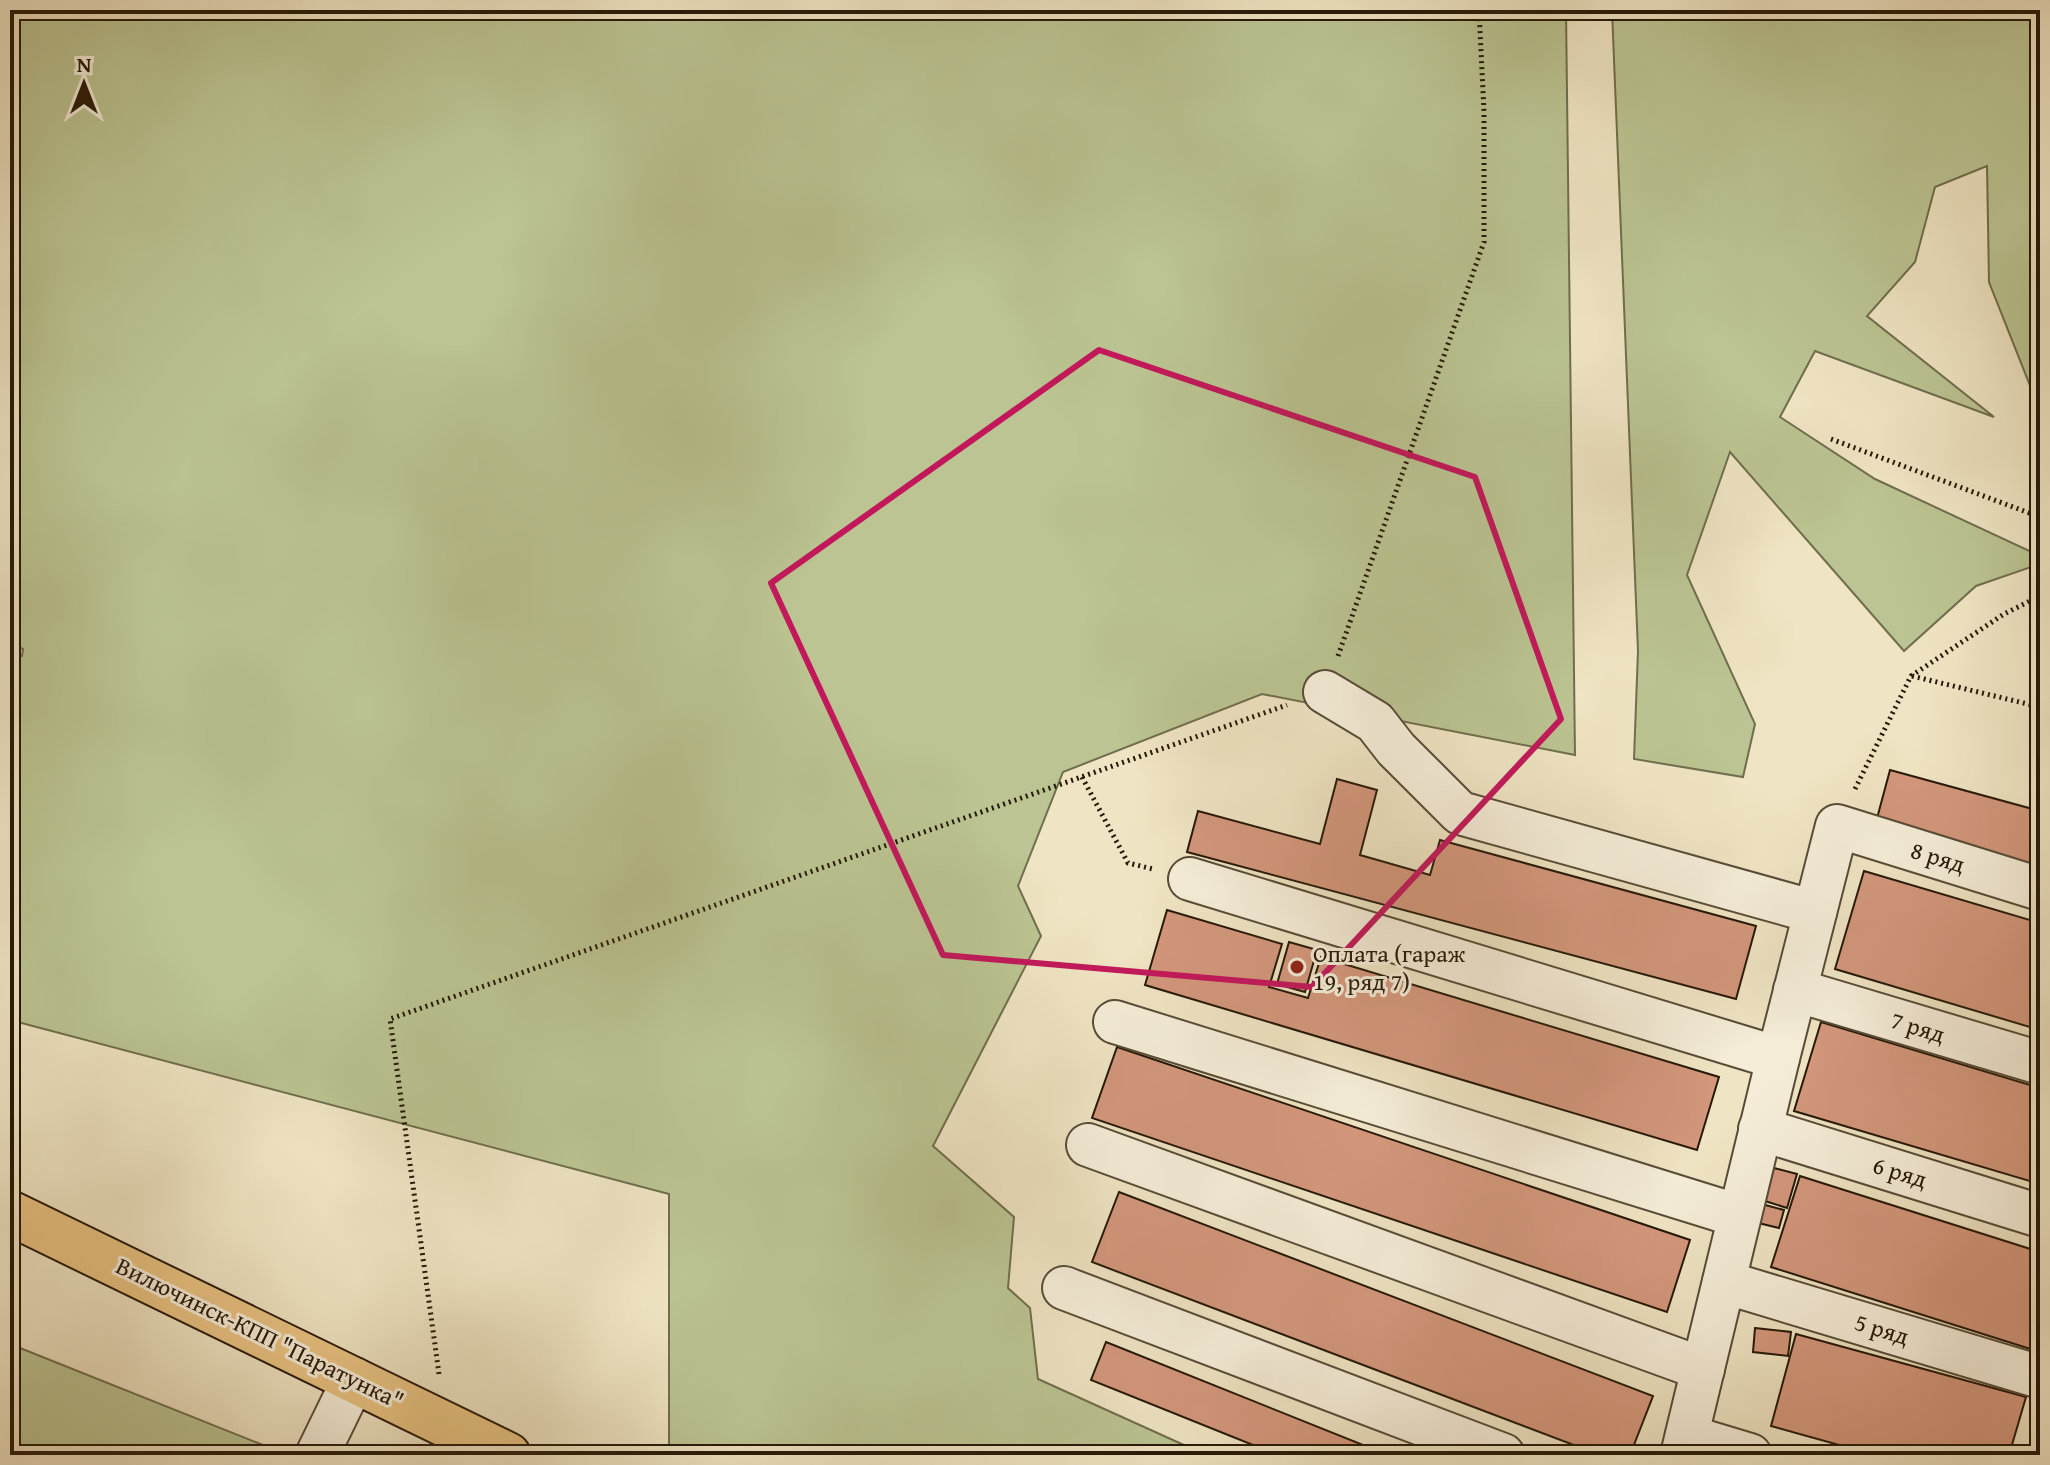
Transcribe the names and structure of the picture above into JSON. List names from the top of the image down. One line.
{"streets":{"main road":["Вилючинск-КПП \"Паратунка\""],"street":["8 ряд","7 ряд","6 ряд","5 ряд"]},"places":["Оплата (гараж 19, ряд 7)"],"north":"top"}
